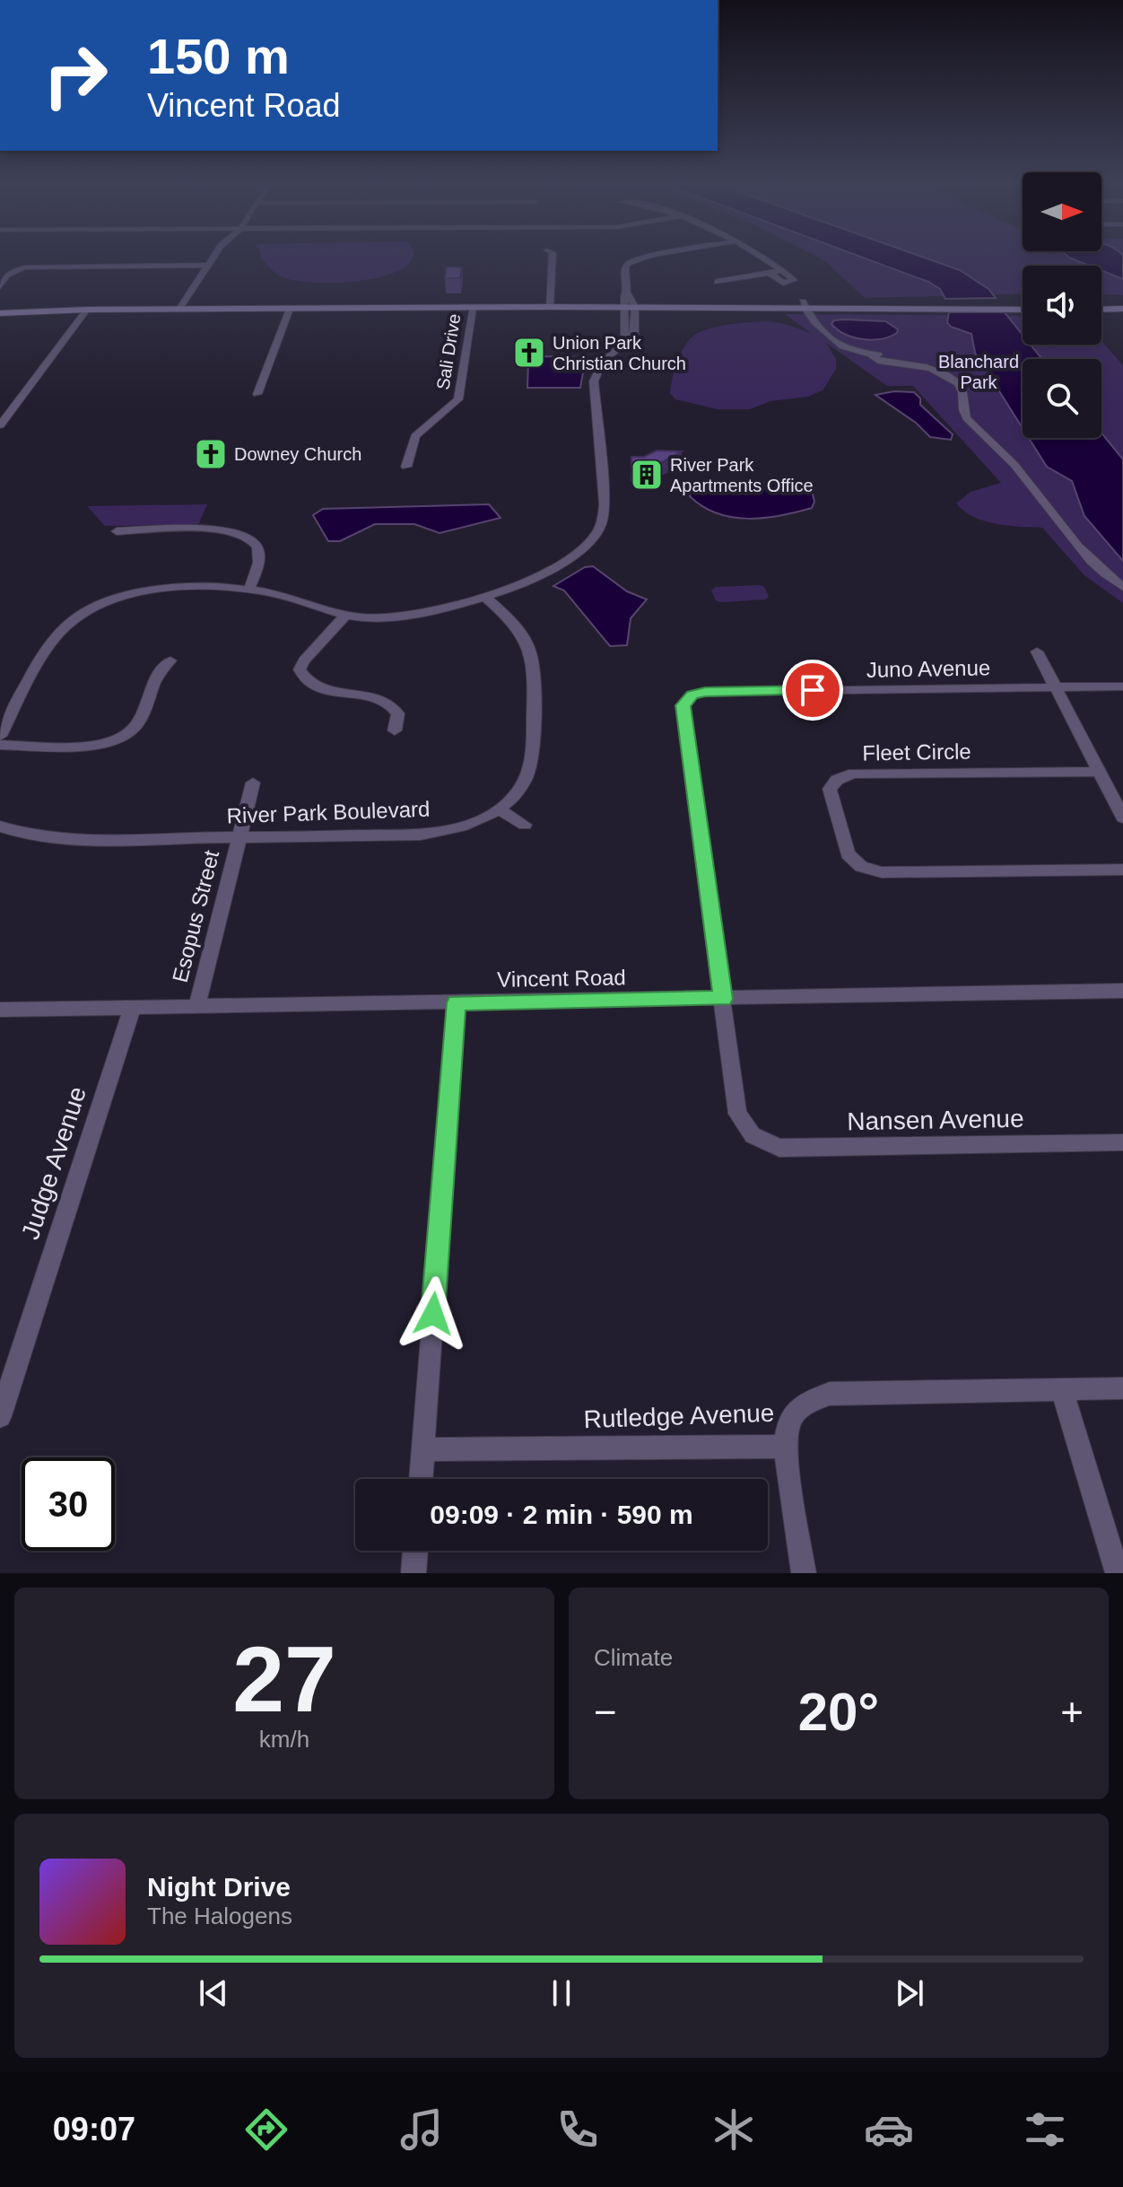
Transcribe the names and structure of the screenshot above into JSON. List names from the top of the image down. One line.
{"streets":{"street":["Sali Drive","Juno Avenue","Fleet Circle","River Park Boulevard","Esopus Street","Vincent Road","Nansen Avenue","Judge Avenue","Rutledge Avenue"]},"crossings":[["Juno Avenue","Vincent Road"],["Juno Avenue","Nansen Avenue"],["River Park Boulevard","Esopus Street"],["Esopus Street","Vincent Road"],["Vincent Road","Nansen Avenue"],["Vincent Road","Judge Avenue"]],"parks":["Blanchard Park"],"places":{"church":["Union Park Christian Church","Downey Church"],"building":["River Park Apartments Office"]},"north":"right","page":{"turn":["150 m","Vincent Road"],"limit":"30","trip":"09:09 · 2 min · 590 m","tile":[["27","km/h"],"Climate"],"heat":["−","20°","+"],"song":["Night Drive","The Halogens"],"tabs":"09:07"}}
